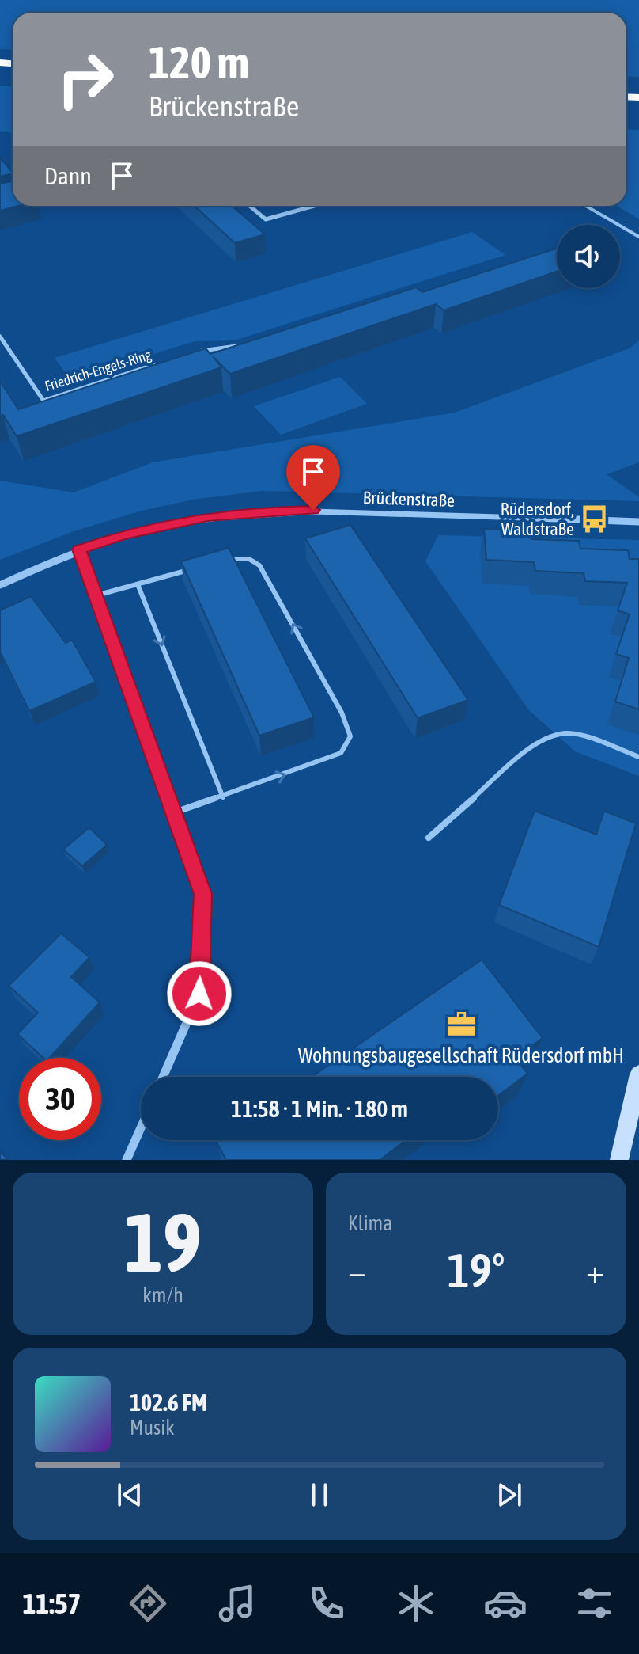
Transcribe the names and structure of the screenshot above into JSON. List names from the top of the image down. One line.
{"streets":{"street":["Brückenstraße"],"lane":["Friedrich-Engels-Ring"]},"places":{"bus stop":["Rüdersdorf, Waldstraße"],"office":["Wohnungsbaugesellschaft Rüdersdorf mbH"]},"page":{"turn":["120 m","Brückenstraße"],"then":"Dann","limit":"30","trip":"11:58 · 1 Min. · 180 m","tile":[["19","km/h"],"Klima"],"heat":["−","19°","+"],"song":["102.6 FM","Musik"],"tabs":"11:57"}}
